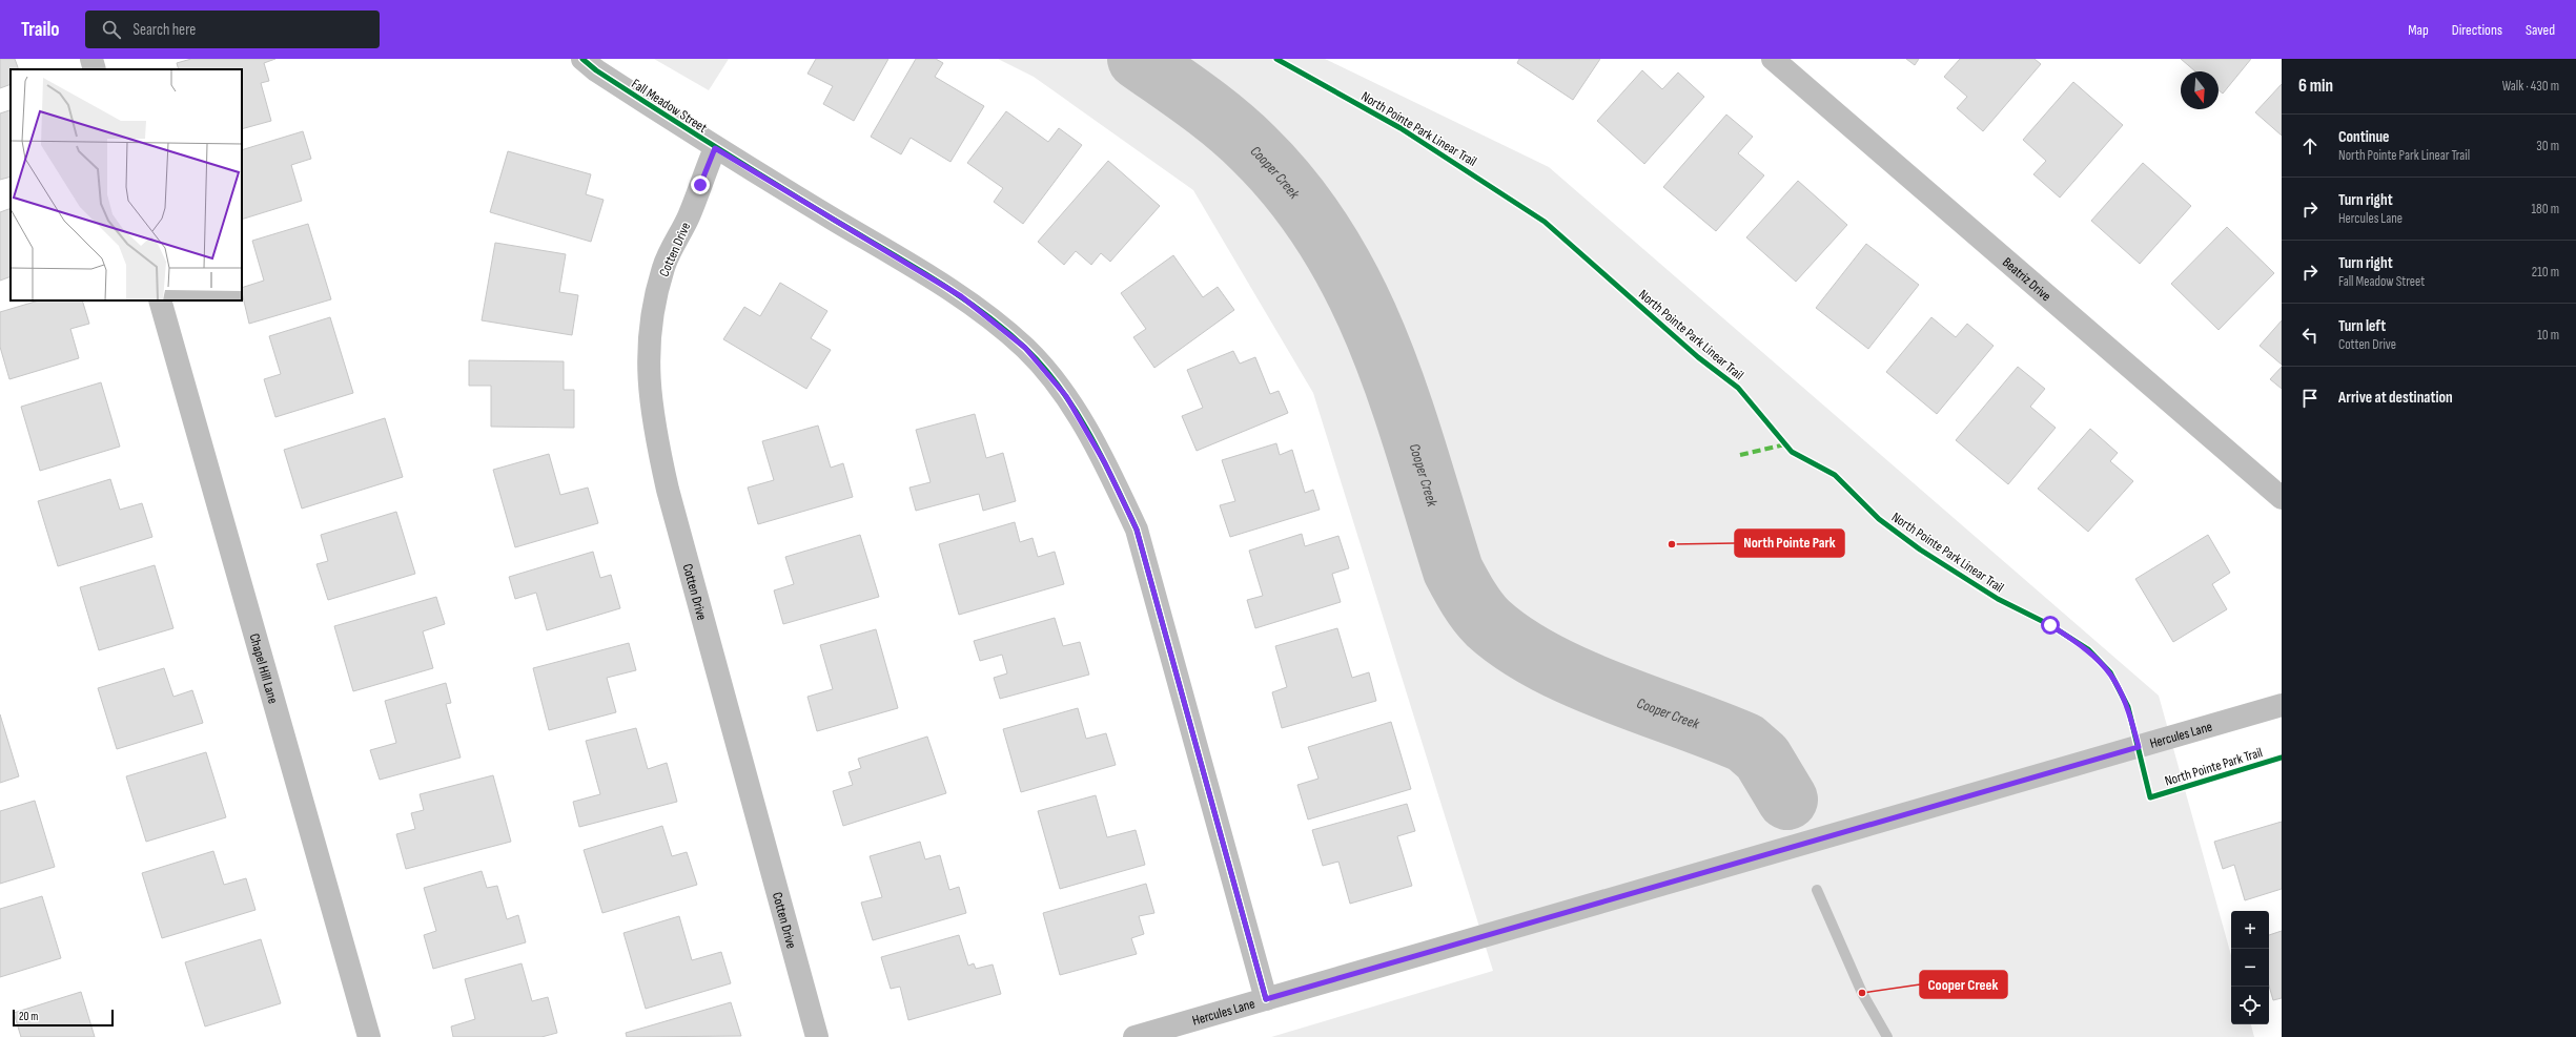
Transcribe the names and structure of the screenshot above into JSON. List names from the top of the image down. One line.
{"streets":{"street":["Fall Meadow Street","Cotten Drive","Beatriz Drive","Chapel Hill Lane","Hercules Lane"],"cycle path":["North Pointe Park Linear Trail"]},"crossings":[["Fall Meadow Street","Cotten Drive"],["Fall Meadow Street","Hercules Lane"]],"water":["Cooper Creek"],"places":["North Pointe Park","Cooper Creek"],"scale_bar":"20 m","north":"bottom","page":{"header":"Trailo","search":"Search here","nav":["Map","Directions","Saved"],"heading":["6 min","Walk · 430 m"],"list":[["Continue","North Pointe Park Linear Trail","30 m"],["Turn right","Hercules Lane","180 m"],["Turn right","Fall Meadow Street","210 m"],["Turn left","Cotten Drive","10 m"],"Arrive at destination"],"map_buttons":["+","−"],"scale":"20 m"}}
